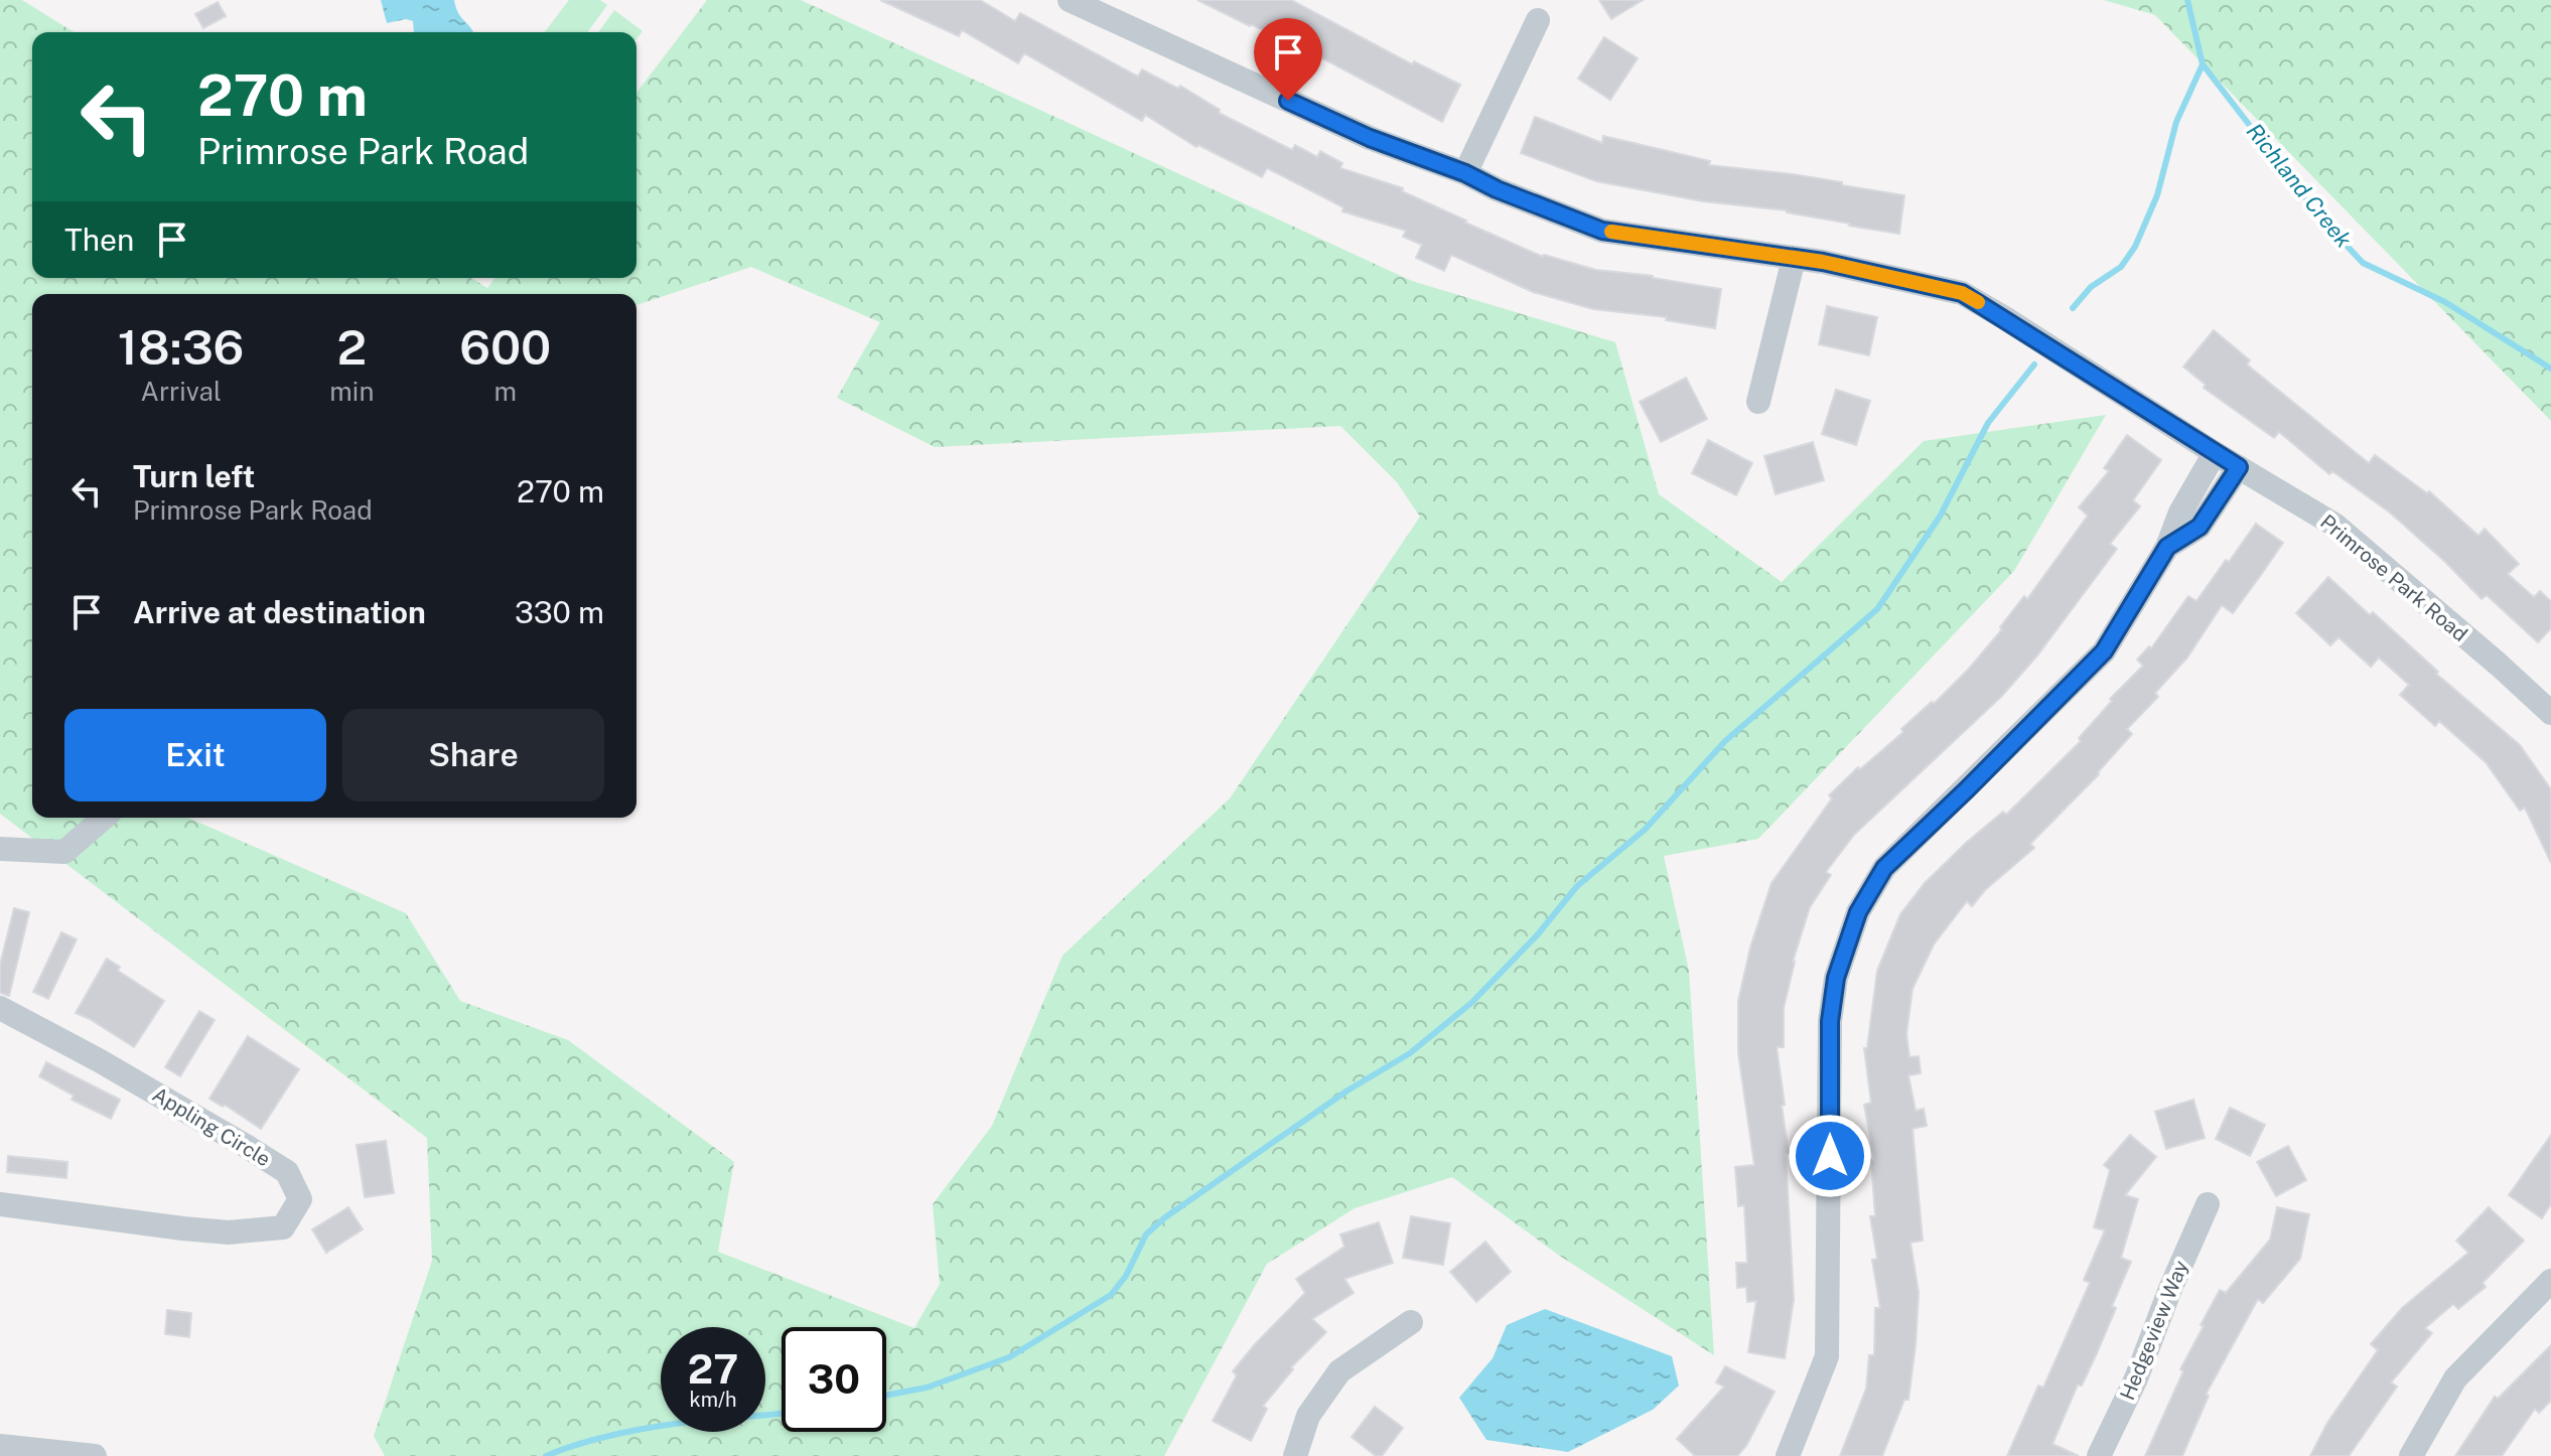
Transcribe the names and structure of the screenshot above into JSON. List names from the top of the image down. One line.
{"streets":{"street":["Primrose Park Road","Appling Circle","Hedgeview Way"]},"water":["Richland Creek"],"page":{"turn":["270 m","Primrose Park Road"],"then":"Then","eta":["18:36","Arrival","2","min","600","m"],"list":[{"name":"Turn left","note":"Primrose Park Road","value":"270 m"},{"name":"Arrive at destination","value":"330 m"}],"buttons":["Exit","Share"],"speed":"27 km/h","limit":"30"}}
